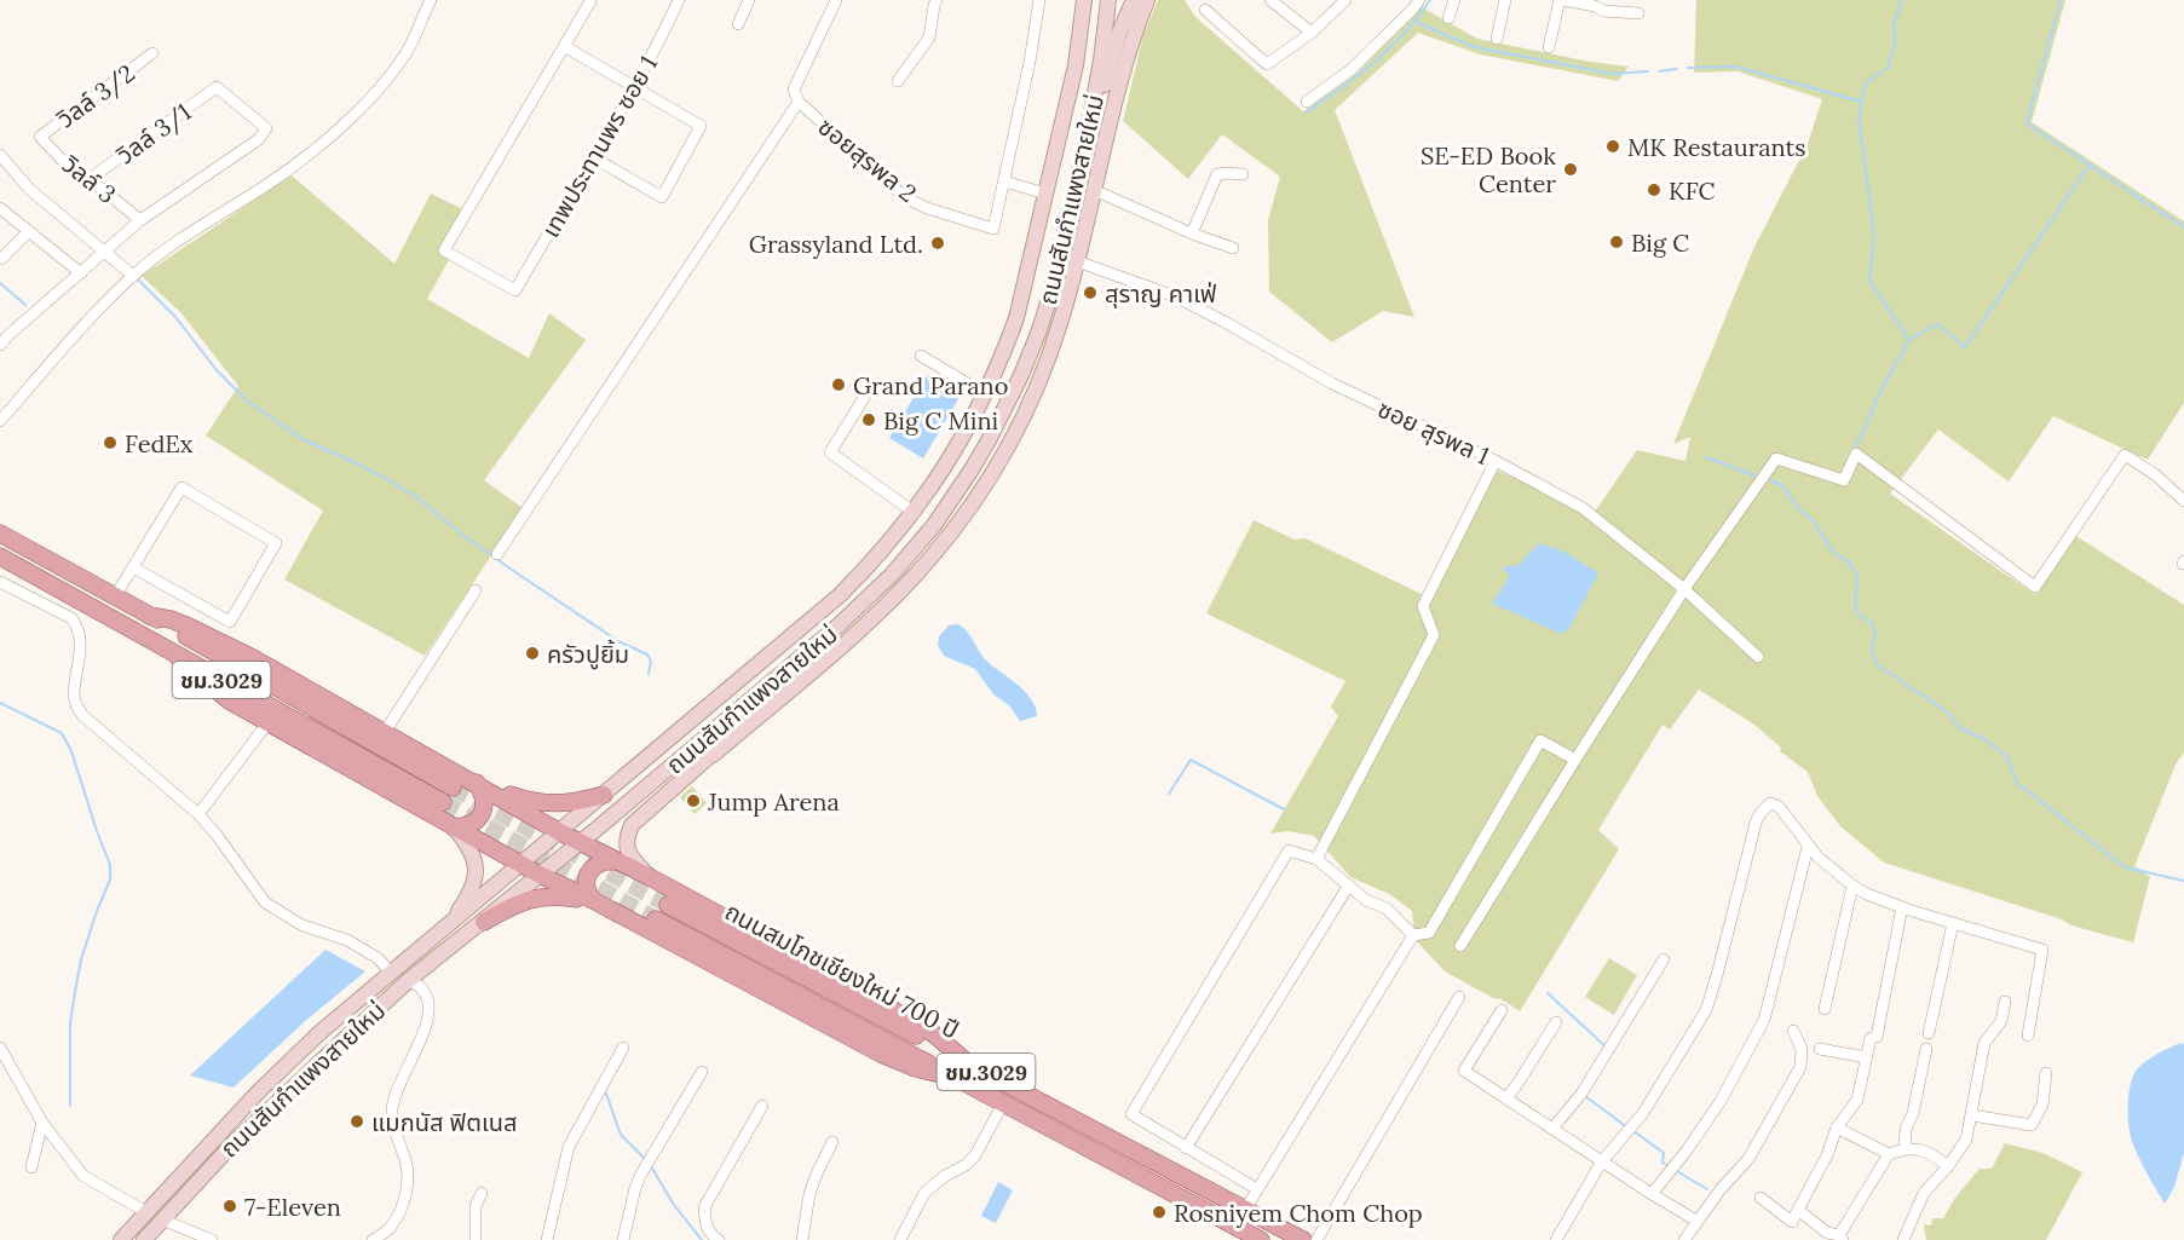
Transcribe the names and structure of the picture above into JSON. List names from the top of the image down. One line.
{"streets":{"main road":["ถนนสันกำแพงสายใหม่","ชม.3029","ถนนสมโภชเชียงใหม่ 700 ปี"],"street":["วิลล์ 3/2","วิลล์ 3/1","เทพประทานพร ซอย 1","ซอยสุรพล 2","วิลล์ 3","ซอย สุรพล 1"]},"crossings":[["วิลล์ 3/2","วิลล์ 3"],["วิลล์ 3/1","วิลล์ 3"]],"places":["MK Restaurants","SE-ED Book Center","KFC","Big C","Grassyland Ltd.","สุราญ คาเฟ่","Grand Parano","Big C Mini","FedEx","ครัวปูยิ้ม","Jump Arena","แมกนัส ฟิตเนส","7-Eleven","Rosniyem Chom Chop"]}
